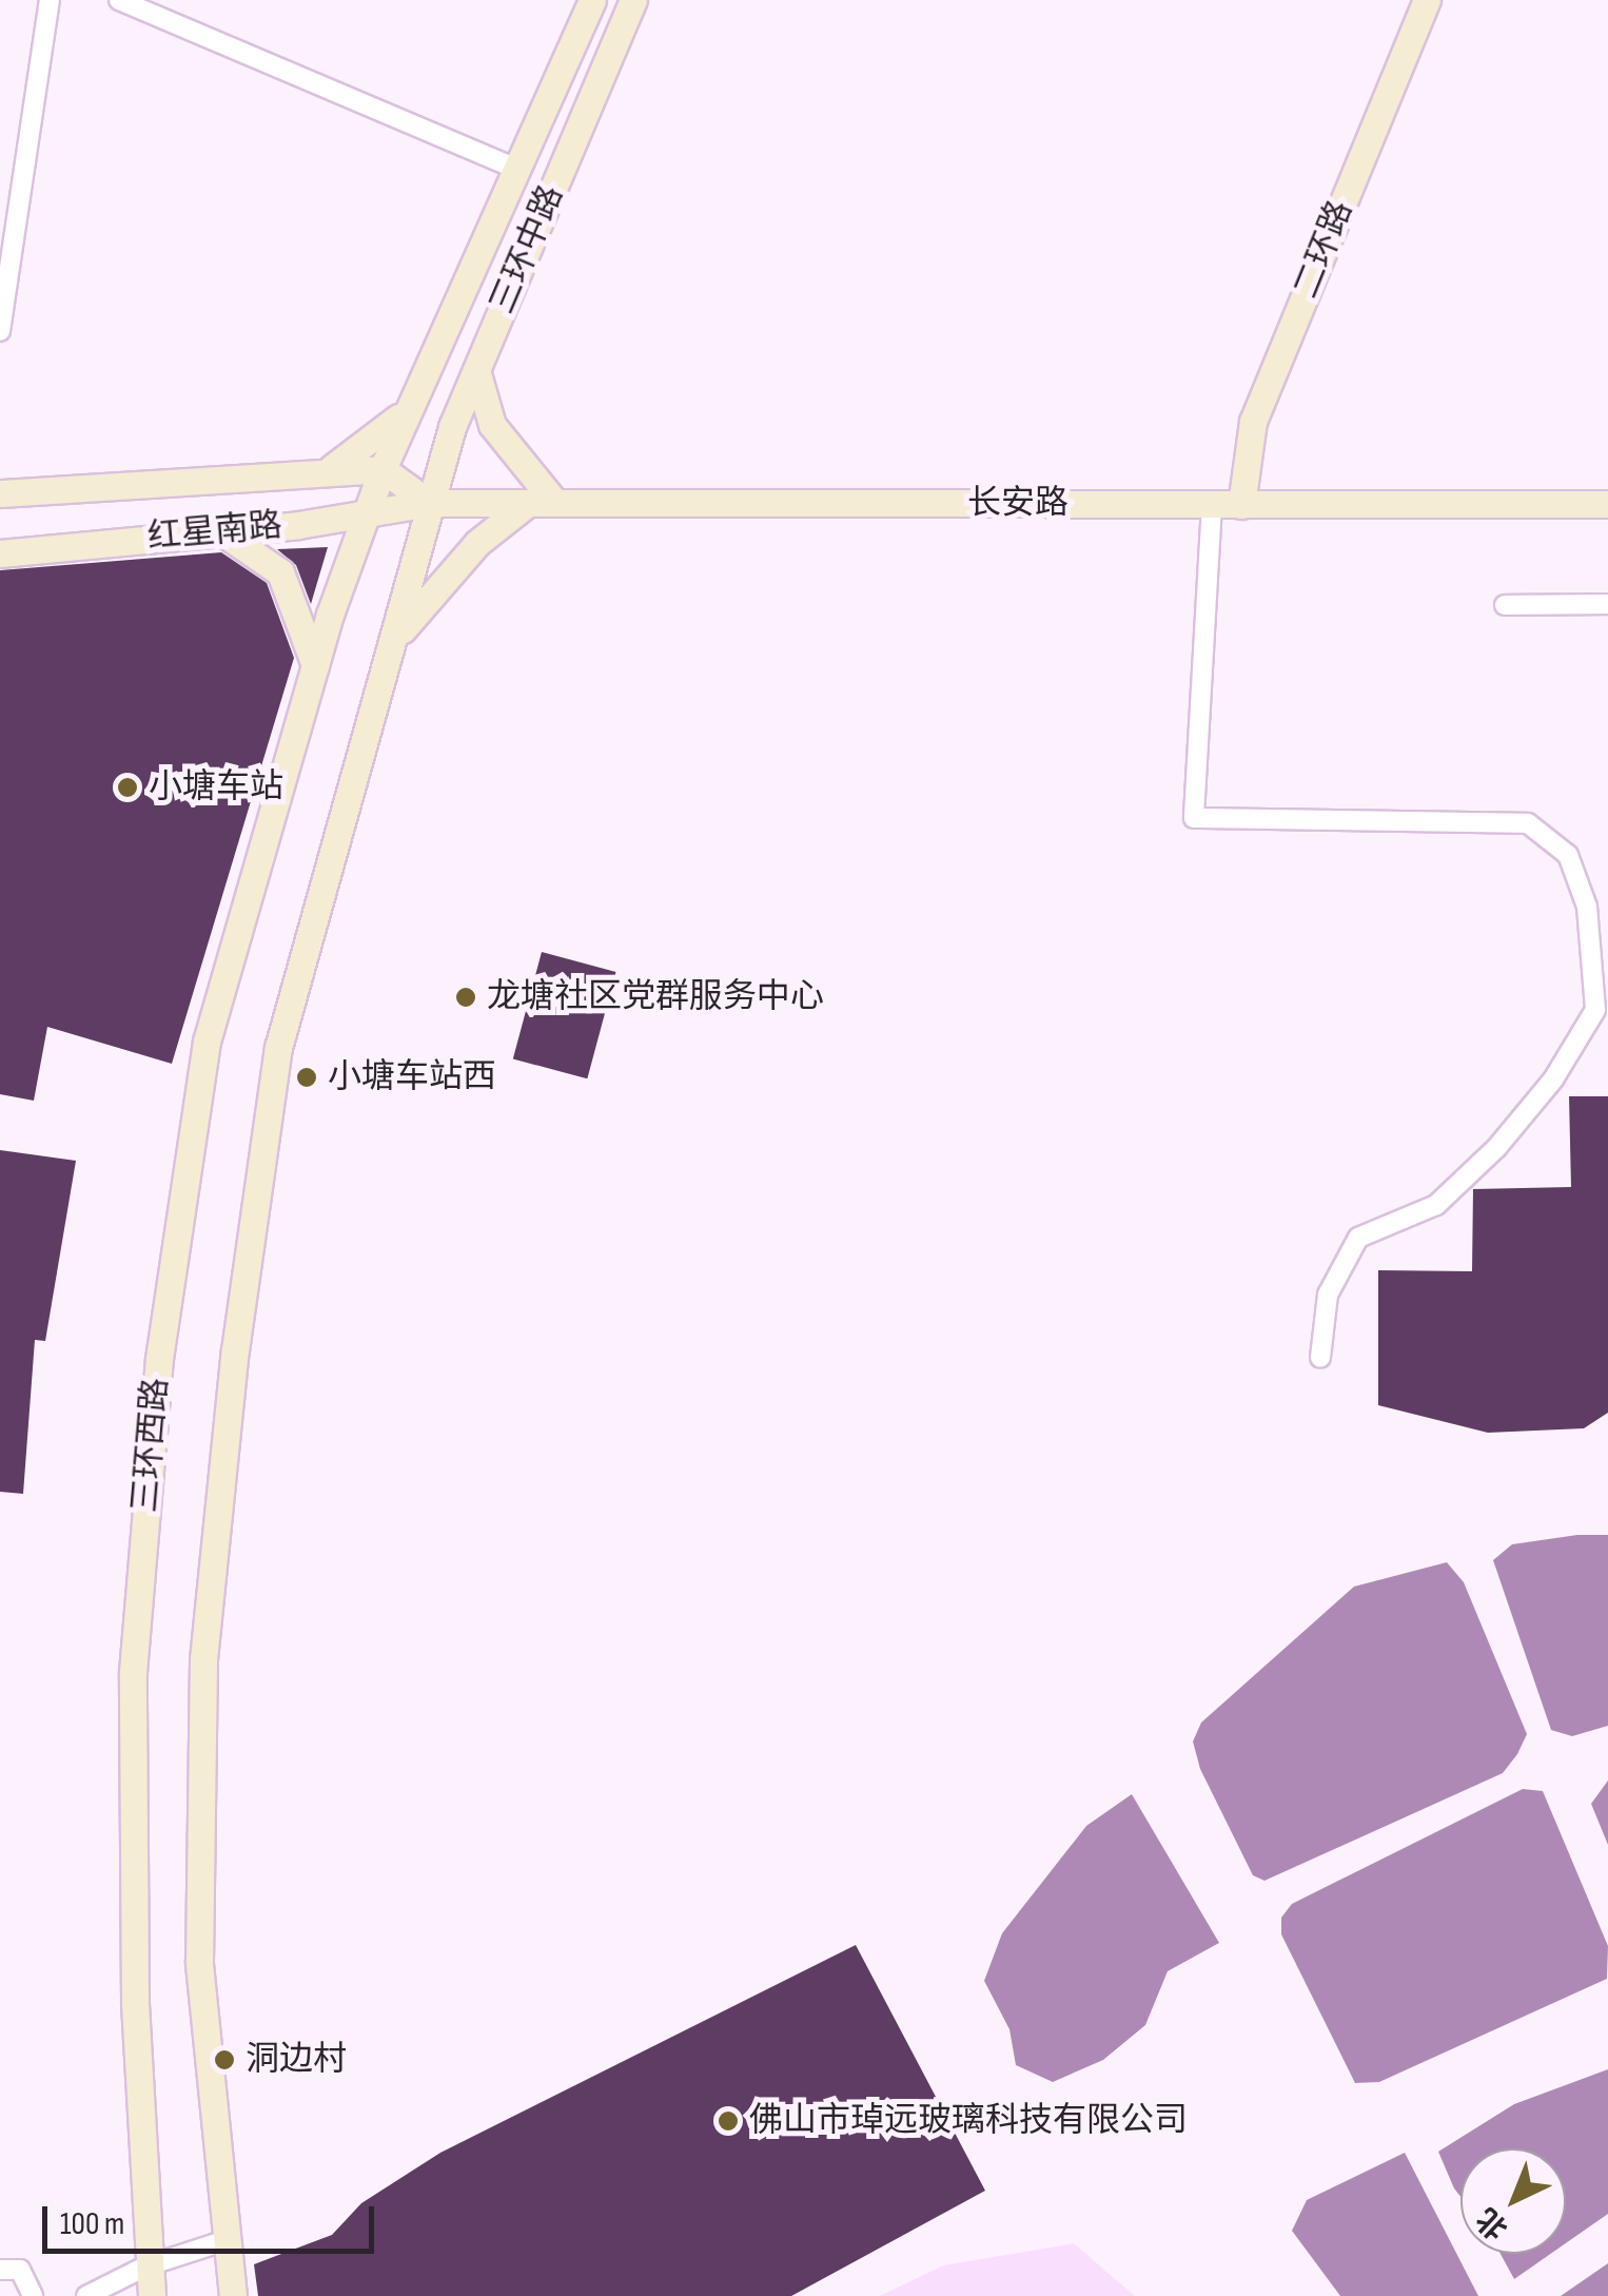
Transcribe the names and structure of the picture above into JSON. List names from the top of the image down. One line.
{"streets":{"main road":["三环中路","二环路","长安路","红星南路","三环西路"]},"crossings":[["三环中路","长安路"],["三环中路","红星南路"],["三环中路","三环西路"],["二环路","长安路"],["长安路","红星南路"],["红星南路","三环西路"]],"places":["小塘车站","龙塘社区党群服务中心","小塘车站西","洞边村","佛山市琸远玻璃科技有限公司"],"scale_bar":"100 m","north":"bottom left"}
